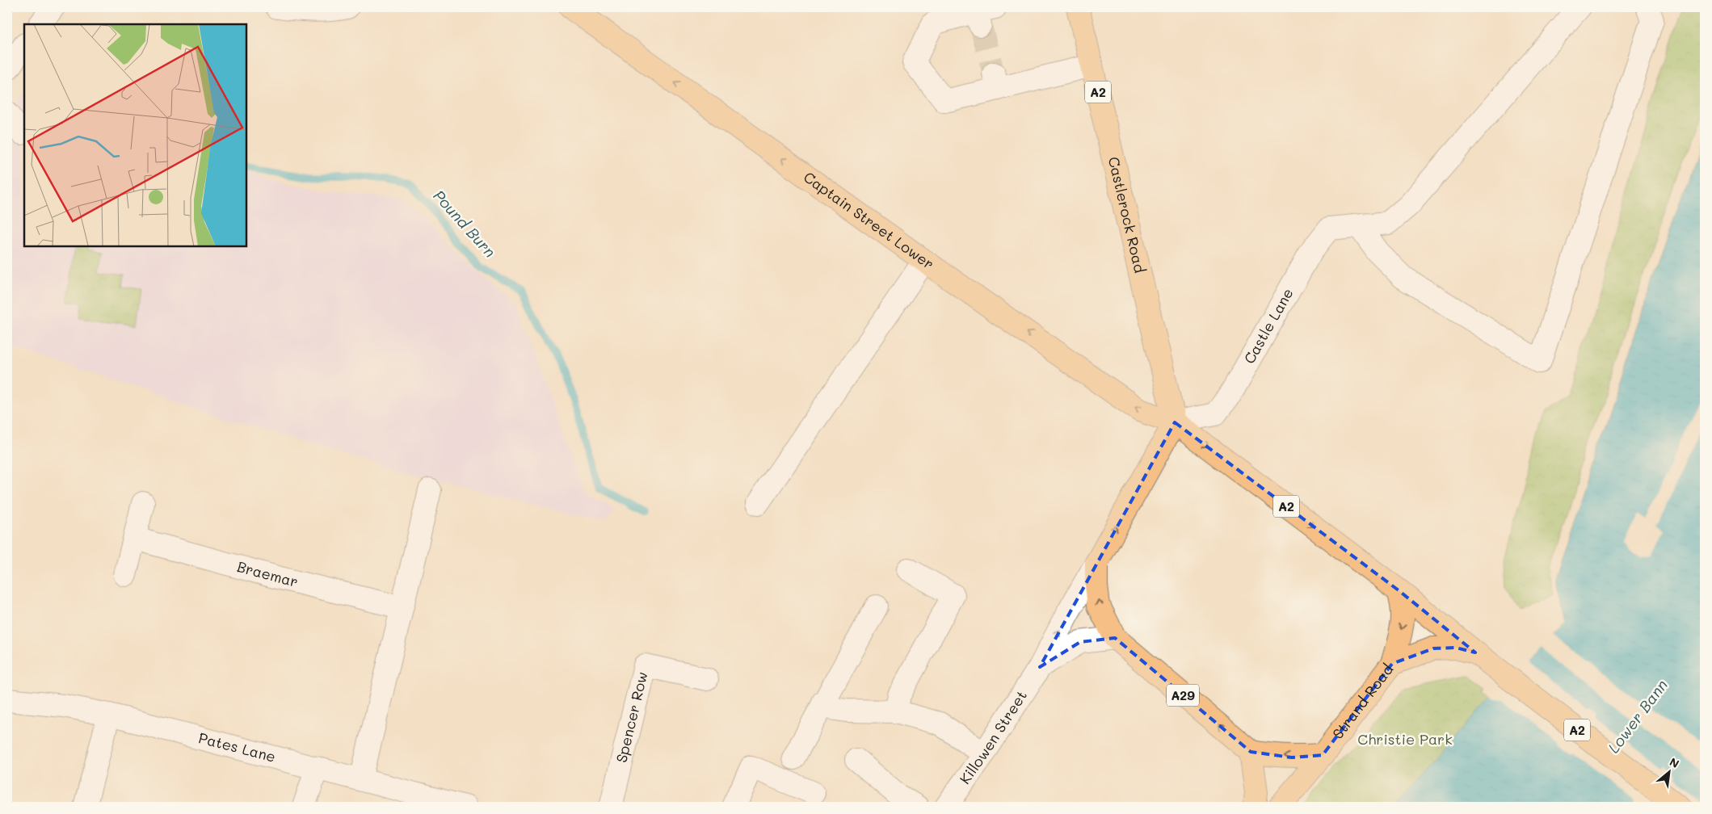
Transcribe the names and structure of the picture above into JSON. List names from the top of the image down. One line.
{"streets":{"main road":["A2","Castlerock Road","Captain Street Lower","A29","Strand Road","Killowen Street"],"street":["Castle Lane","Braemar","Spencer Row","Pates Lane"]},"crossings":[["A2","Castlerock Road"],["A2","Captain Street Lower"],["A2","Castle Lane"],["A2","Strand Road"],["A2","Killowen Street"],["Castlerock Road","Captain Street Lower"],["Castlerock Road","Castle Lane"],["Castlerock Road","Killowen Street"],["Captain Street Lower","Castle Lane"],["Captain Street Lower","Killowen Street"],["Castle Lane","Killowen Street"],["A29","Strand Road"],["A29","Killowen Street"]],"one_way":["Captain Street Lower","Killowen Street"],"water":["Pound Burn","Lower Bann"],"parks":["Christie Park"],"north":"top right"}
